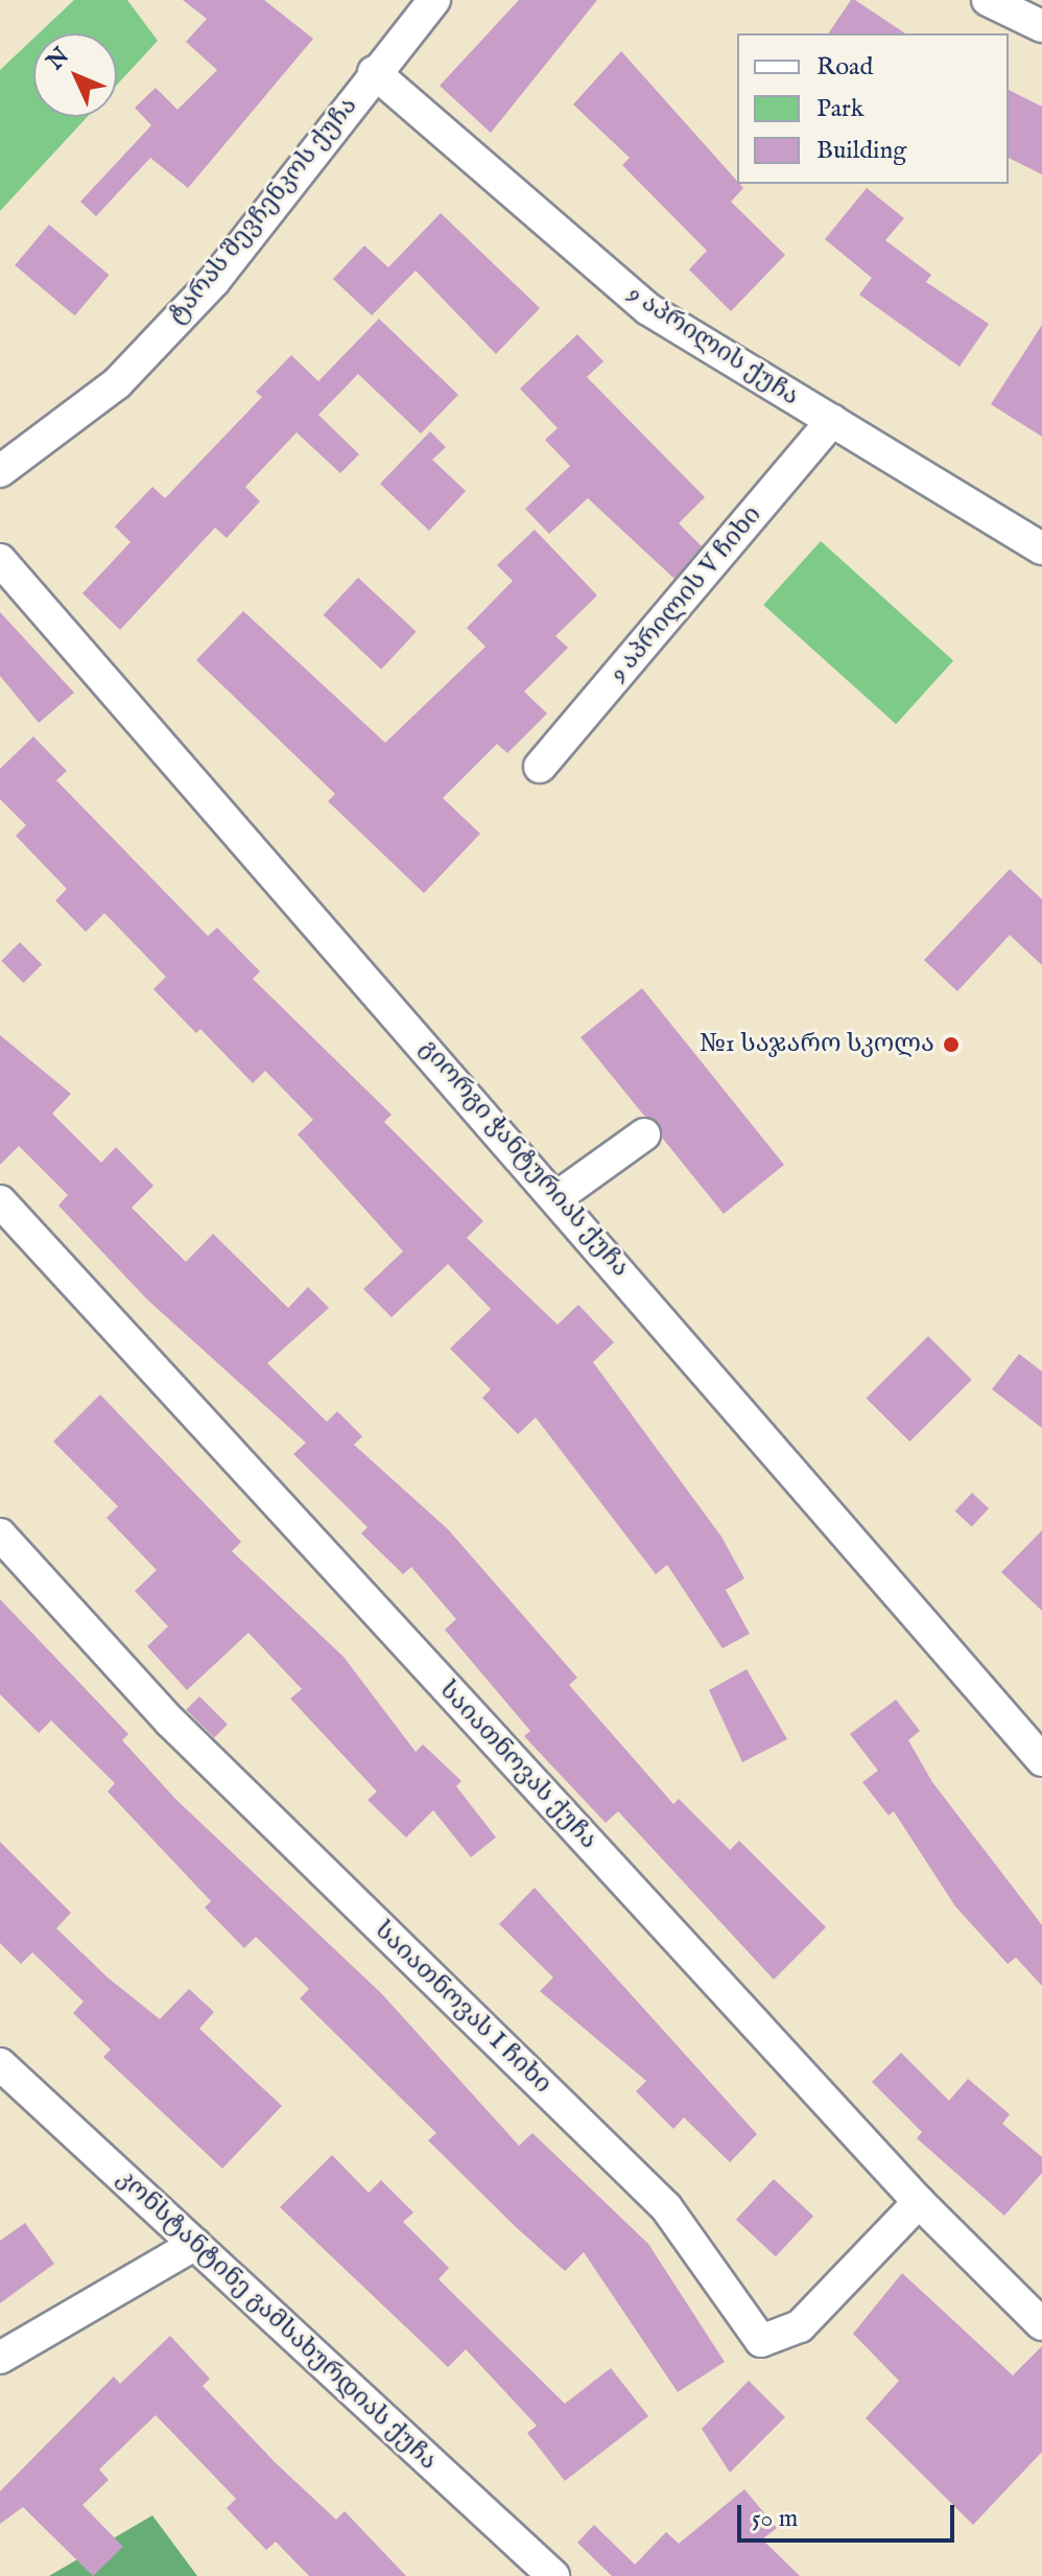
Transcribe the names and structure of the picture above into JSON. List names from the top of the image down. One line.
{"streets":{"street":["ტარას შევჩენკოს ქუჩა","9 აპრილის ქუჩა","9 აპრილის V ჩიხი","გიორგი ჭანტურიას ქუჩა","საიათნოვას ქუჩა","საიათნოვას I ჩიხი","კონსტანტინე გამსახურდიას ქუჩა"]},"crossings":[["ტარას შევჩენკოს ქუჩა","9 აპრილის ქუჩა"],["9 აპრილის ქუჩა","9 აპრილის V ჩიხი"],["საიათნოვას ქუჩა","საიათნოვას I ჩიხი"]],"places":["№1 საჯარო სკოლა"],"legend":["Road","Park","Building"],"scale_bar":"50 m","north":"top left"}
